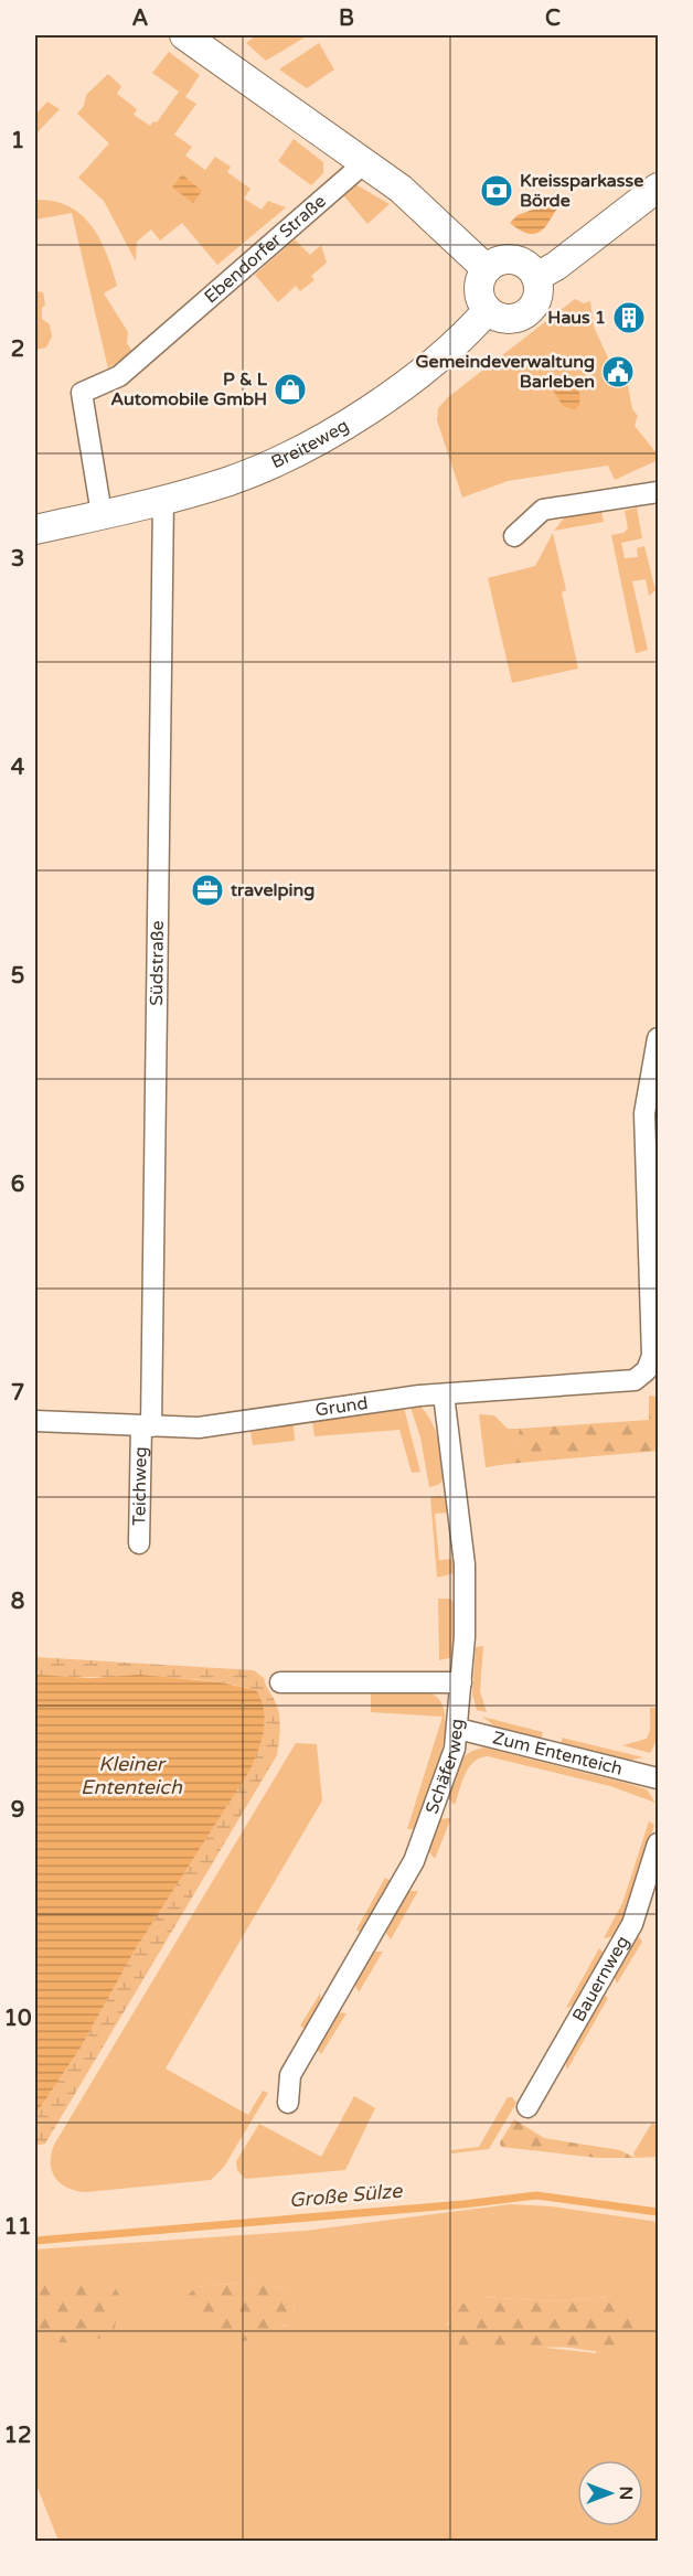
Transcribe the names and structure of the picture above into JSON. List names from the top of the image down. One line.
{"streets":{"street":["Ebendorfer Straße","Breiteweg","Südstraße","Grund","Teichweg","Zum Ententeich","Schäferweg","Bauernweg"]},"crossings":[["Ebendorfer Straße","Breiteweg"],["Breiteweg","Südstraße"],["Südstraße","Grund"],["Südstraße","Teichweg"],["Grund","Teichweg"],["Grund","Schäferweg"],["Zum Ententeich","Schäferweg"]],"water":["Kleiner Ententeich","Große Sülze"],"places":{"bank":["Kreissparkasse Börde"],"building":["Haus 1"],"public building":["Gemeindeverwaltung Barleben"],"shop":["P & L Automobile GmbH"],"office":["travelping"]},"north":"right","grid":{"columns":["A","B","C"],"rows":["1","2","3","4","5","6","7","8","9","10","11","12"]}}
